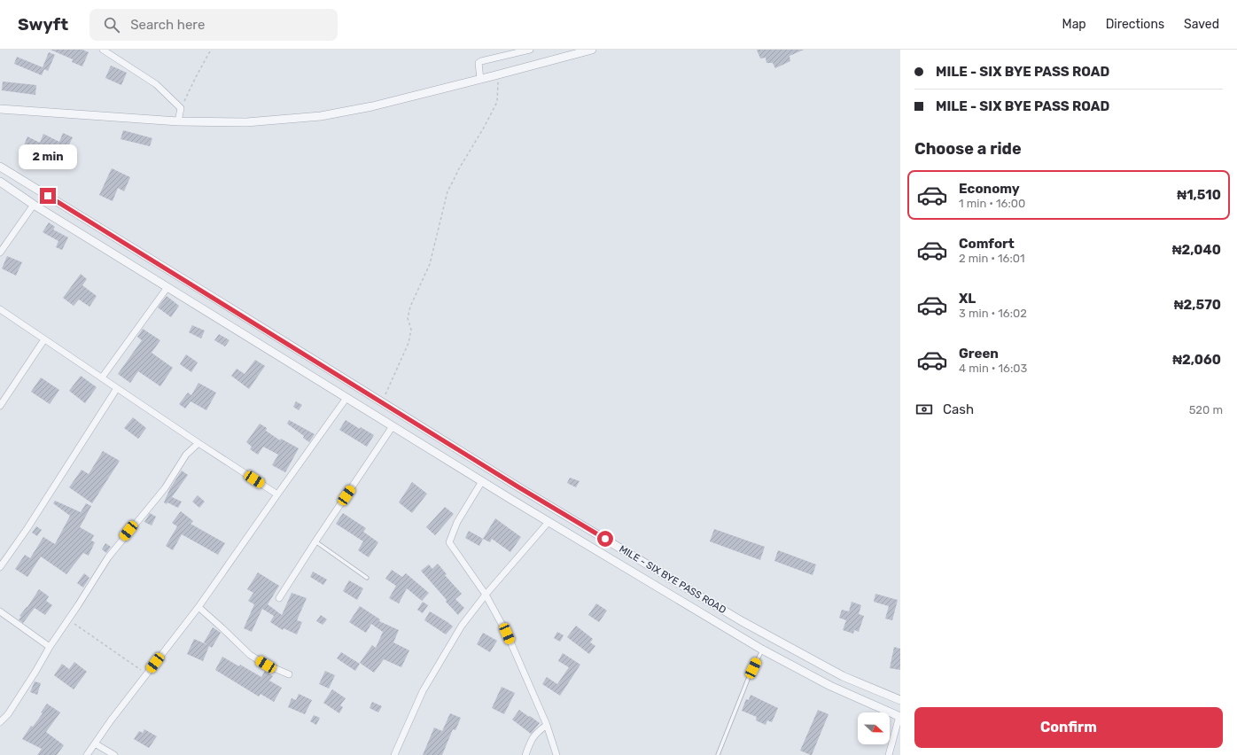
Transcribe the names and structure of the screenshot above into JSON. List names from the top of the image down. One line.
{"streets":{"street":["MILE - SIX BYE PASS ROAD"]},"north":"right","page":{"header":"Swyft","search":"Search here","nav":["Map","Directions","Saved"],"banner":["MILE - SIX BYE PASS ROAD","MILE - SIX BYE PASS ROAD"],"heading":"Choose a ride","bubble":"2 min","list":[{"name":"Economy","note":"1 min · 16:00","value":"₦1,510"},{"name":"Comfort","note":"2 min · 16:01","value":"₦2,040"},{"name":"XL","note":"3 min · 16:02","value":"₦2,570"},{"name":"Green","note":"4 min · 16:03","value":"₦2,060"}],"pay":["Cash","520 m"],"buttons":"Confirm"}}
